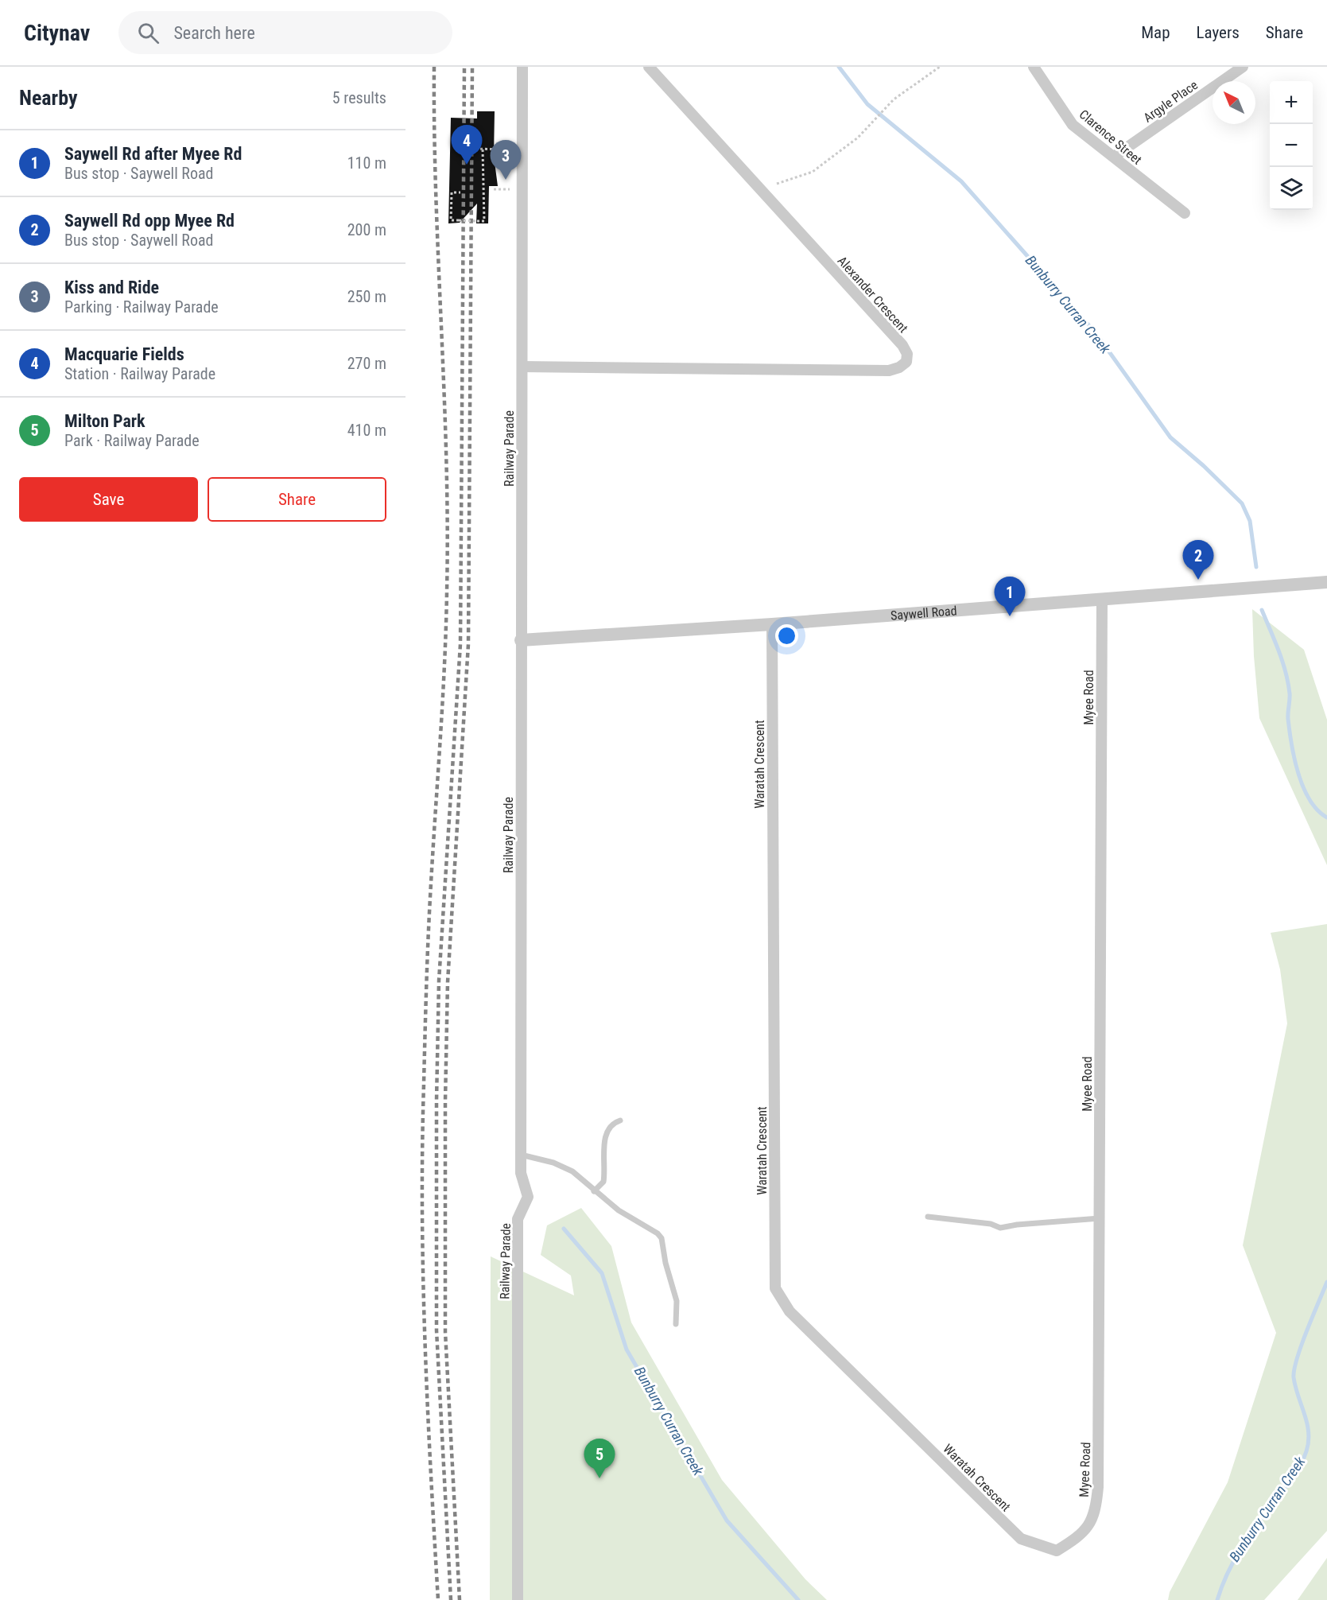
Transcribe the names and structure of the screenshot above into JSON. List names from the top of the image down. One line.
{"streets":{"street":["Argyle Place","Clarence Street","Alexander Crescent","Railway Parade","Saywell Road","Myee Road","Waratah Crescent"]},"crossings":[["Argyle Place","Clarence Street"],["Alexander Crescent","Railway Parade"],["Railway Parade","Saywell Road"],["Saywell Road","Myee Road"],["Saywell Road","Waratah Crescent"],["Myee Road","Waratah Crescent"]],"water":["Bunburry Curran Creek"],"north":"top left","page":{"header":"Citynav","search":"Search here","nav":["Map","Layers","Share"],"heading":["Nearby","5 results"],"map_buttons":["+","−"],"pins":["4","3","2","1","5"],"list":[{"mark":"1","name":"Saywell Rd after Myee Rd","note":"Bus stop · Saywell Road","value":"110 m"},{"mark":"2","name":"Saywell Rd opp Myee Rd","note":"Bus stop · Saywell Road","value":"200 m"},{"mark":"3","name":"Kiss and Ride","note":"Parking · Railway Parade","value":"250 m"},{"mark":"4","name":"Macquarie Fields","note":"Station · Railway Parade","value":"270 m"},{"mark":"5","name":"Milton Park","note":"Park · Railway Parade","value":"410 m"}],"buttons":["Save","Share"]}}
